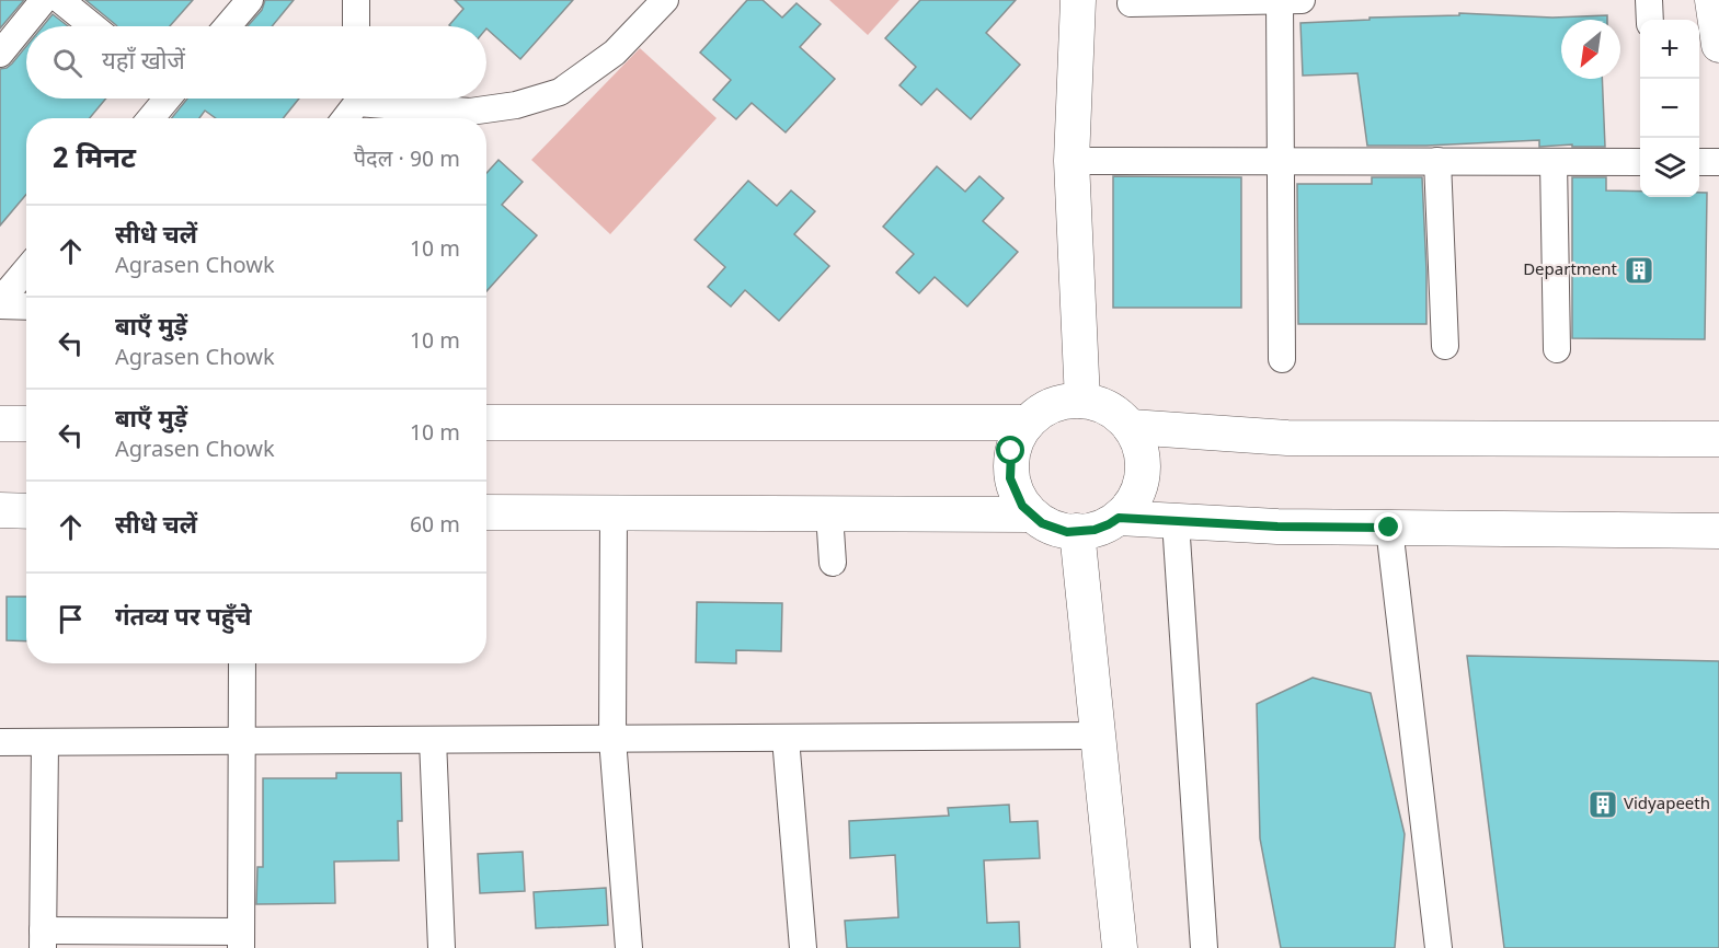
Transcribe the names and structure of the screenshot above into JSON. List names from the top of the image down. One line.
{"places":{"building":["Department","Vidyapeeth"]},"north":"bottom left","page":{"map_buttons":["+","−"],"search":"यहाँ खोजें","heading":["2 मिनट","पैदल · 90 m"],"list":[["सीधे चलें","Agrasen Chowk","10 m"],["बाएँ मुड़ें","Agrasen Chowk","10 m"],["बाएँ मुड़ें","Agrasen Chowk","10 m"],["सीधे चलें","60 m"],"गंतव्य पर पहुँचे"]}}
